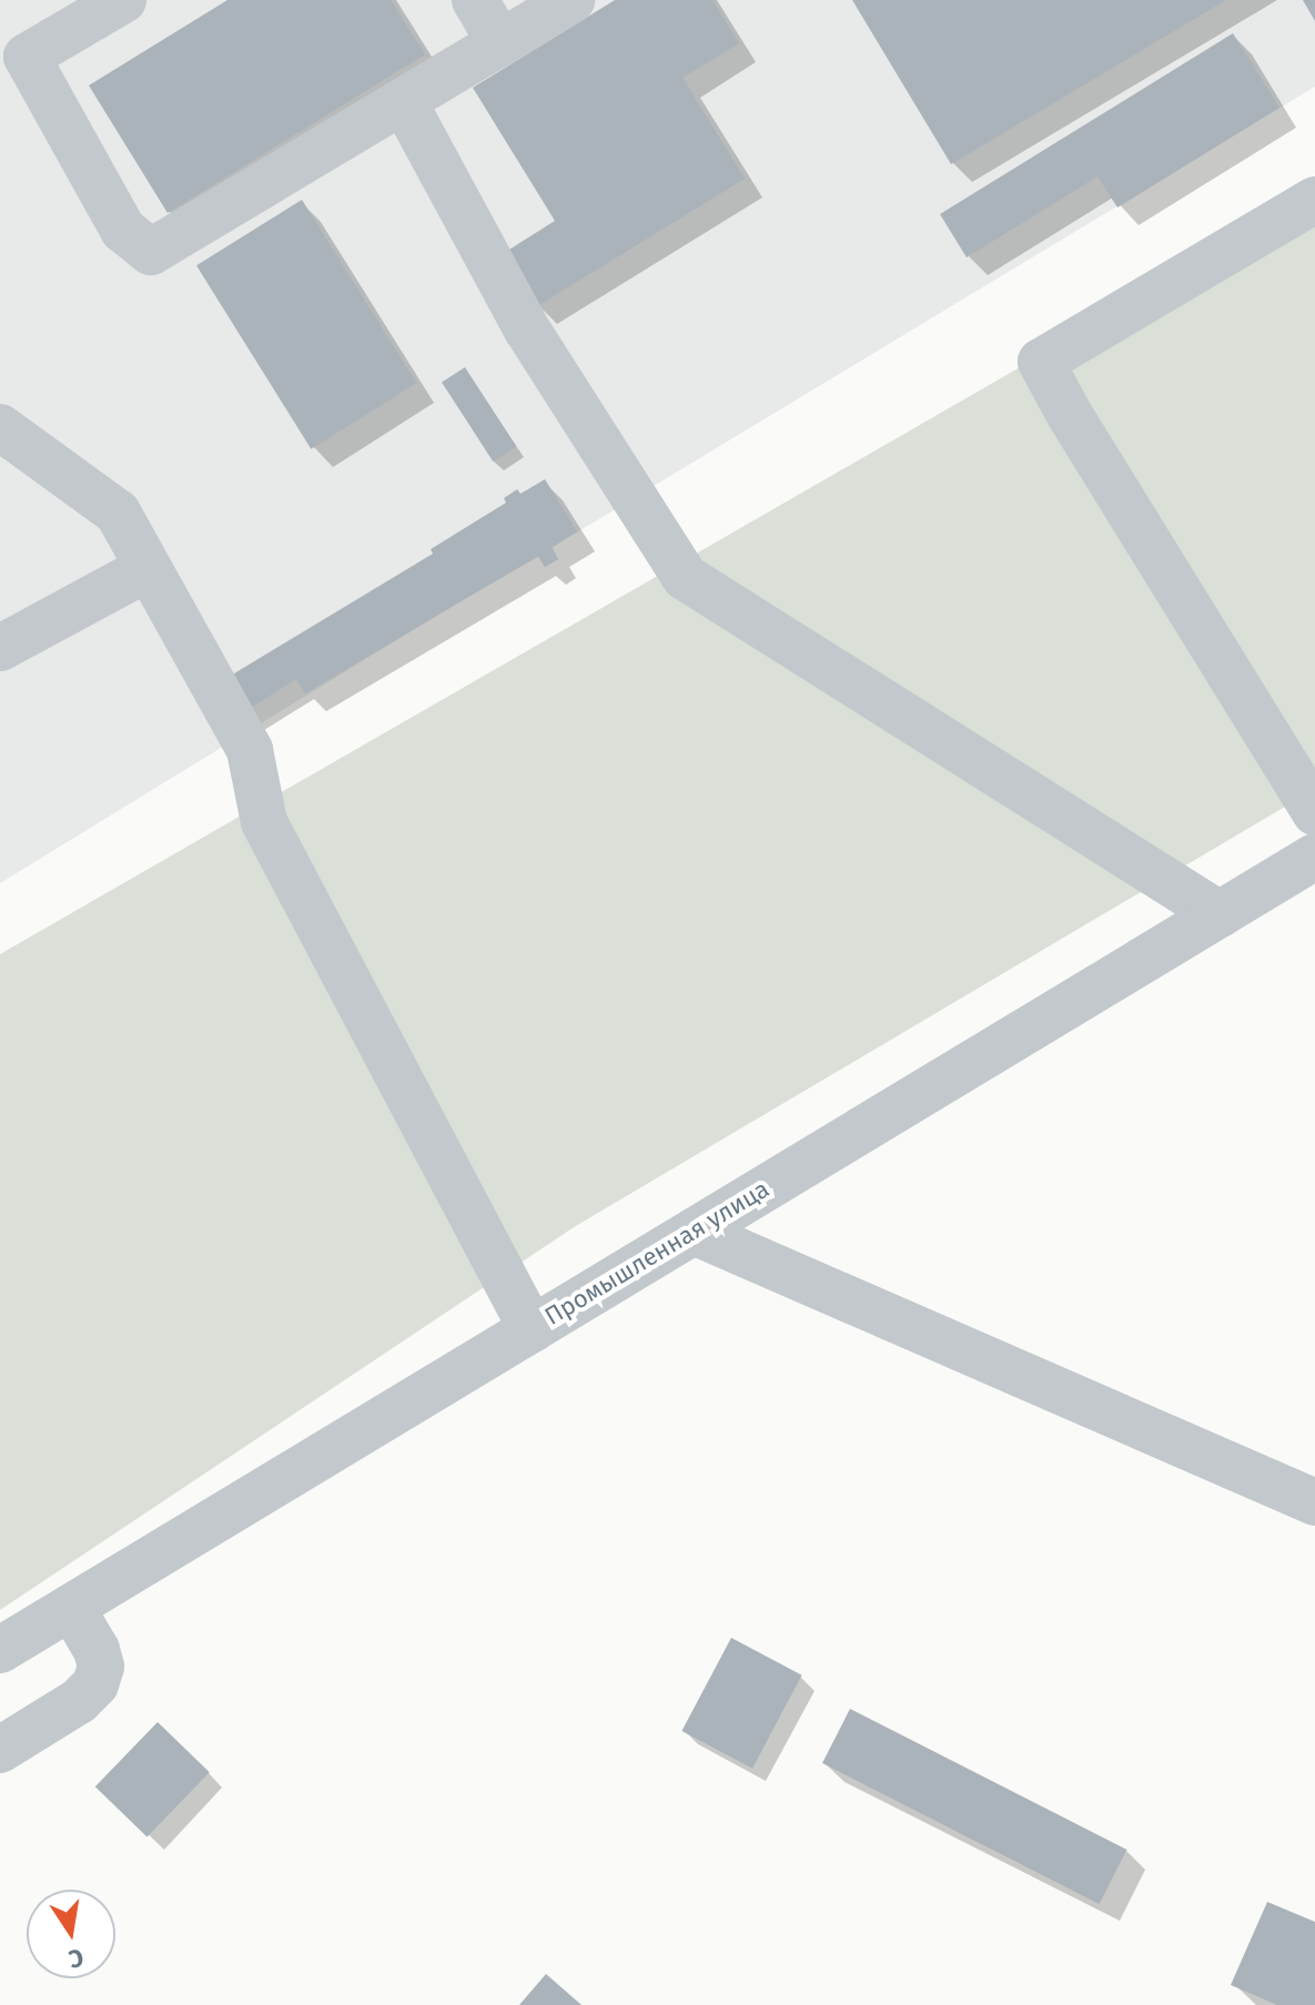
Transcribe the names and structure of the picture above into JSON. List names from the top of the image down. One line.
{"streets":{"street":["Промышленная улица"]},"north":"bottom"}
